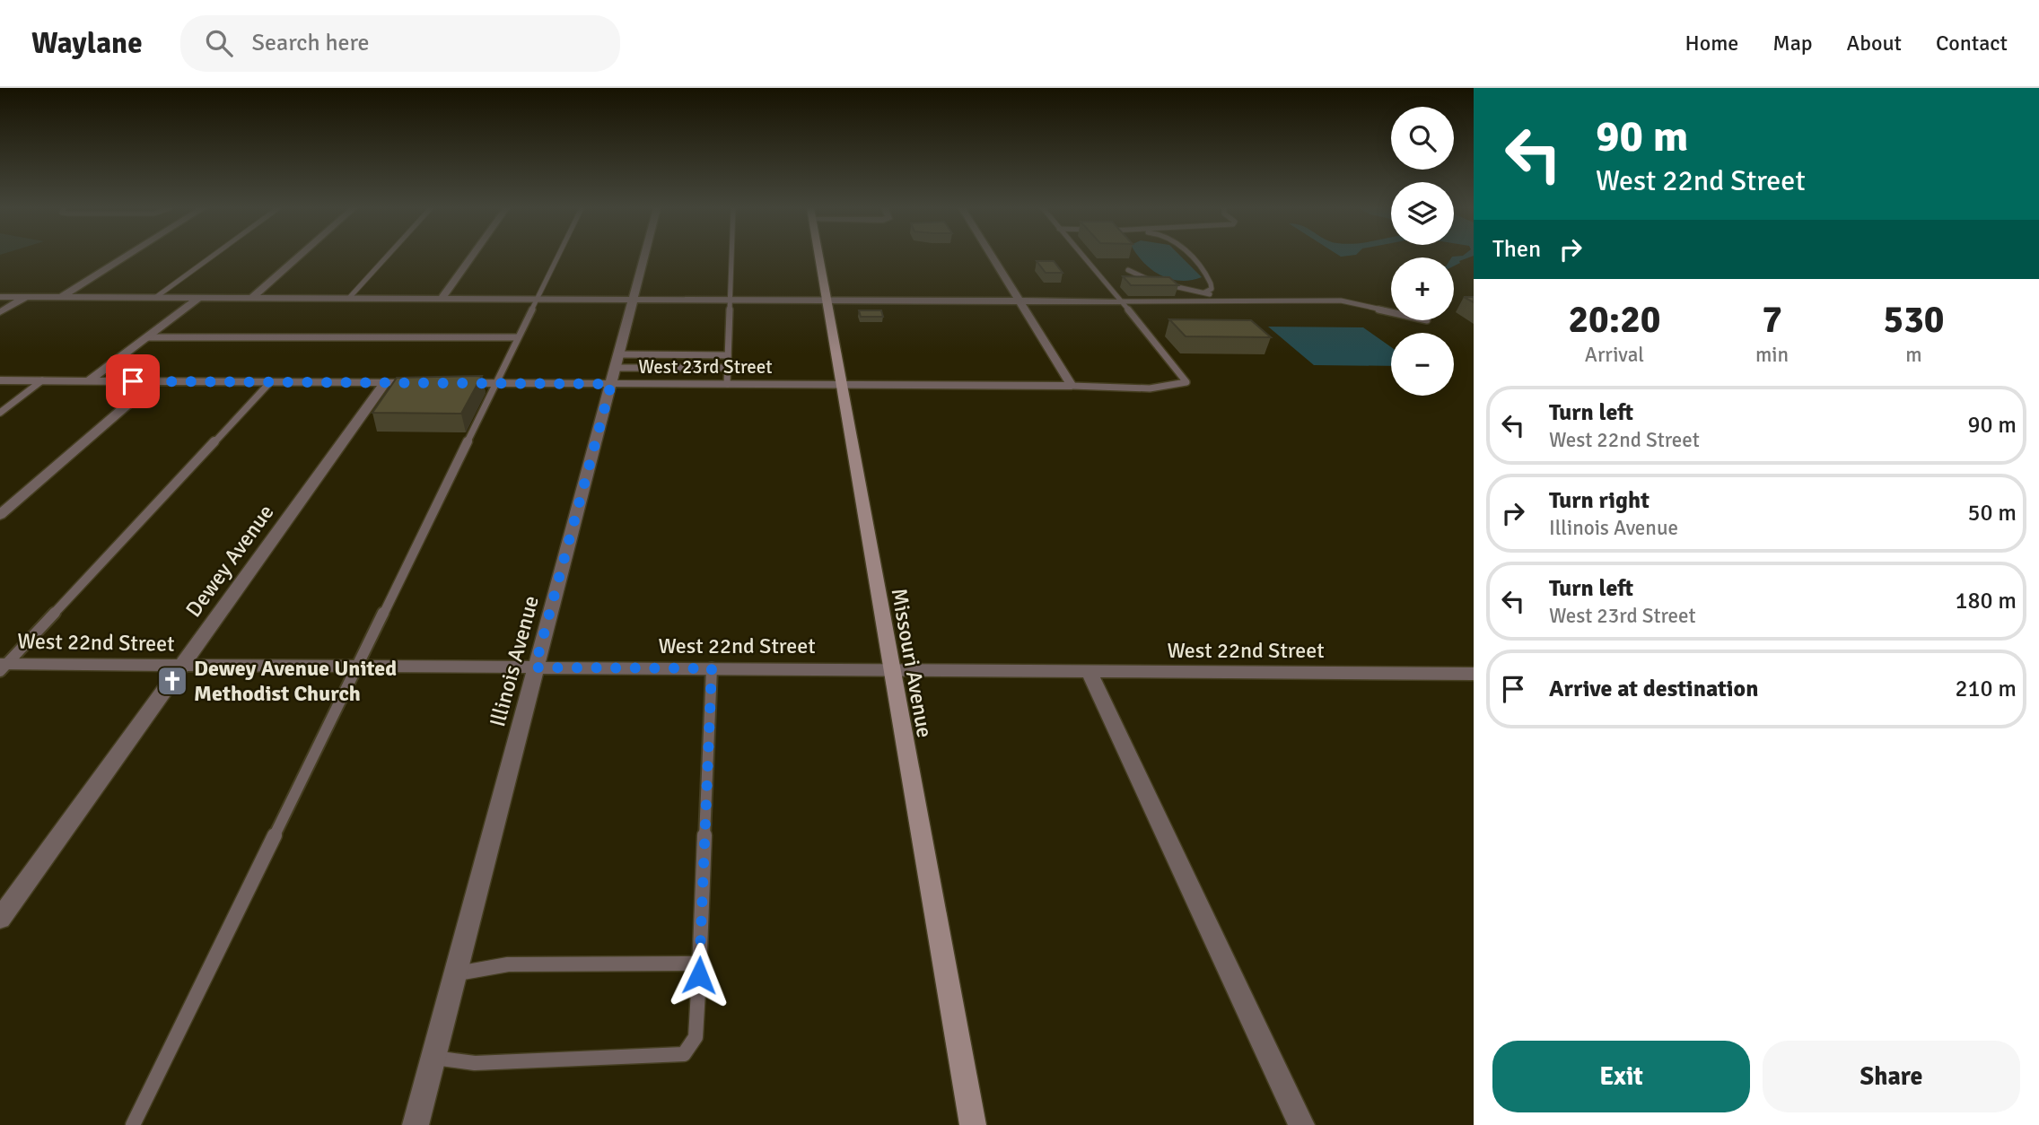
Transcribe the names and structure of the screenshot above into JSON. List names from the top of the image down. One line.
{"streets":{"street":["West 23rd Street","Dewey Avenue","West 22nd Street","Illinois Avenue","Missouri Avenue"]},"crossings":[["West 23rd Street","Illinois Avenue"],["West 23rd Street","Missouri Avenue"],["Dewey Avenue","West 22nd Street"],["West 22nd Street","Illinois Avenue"],["West 22nd Street","Missouri Avenue"]],"places":{"church":["Dewey Avenue United Methodist Church"]},"page":{"header":"Waylane","search":"Search here","nav":["Home","Map","About","Contact"],"turn":["90 m","West 22nd Street"],"map_buttons":["+","−"],"then":"Then","eta":["20:20","Arrival","7","min","530","m"],"list":[{"name":"Turn left","note":"West 22nd Street","value":"90 m"},{"name":"Turn right","note":"Illinois Avenue","value":"50 m"},{"name":"Turn left","note":"West 23rd Street","value":"180 m"},{"name":"Arrive at destination","value":"210 m"}],"buttons":["Exit","Share"]}}
